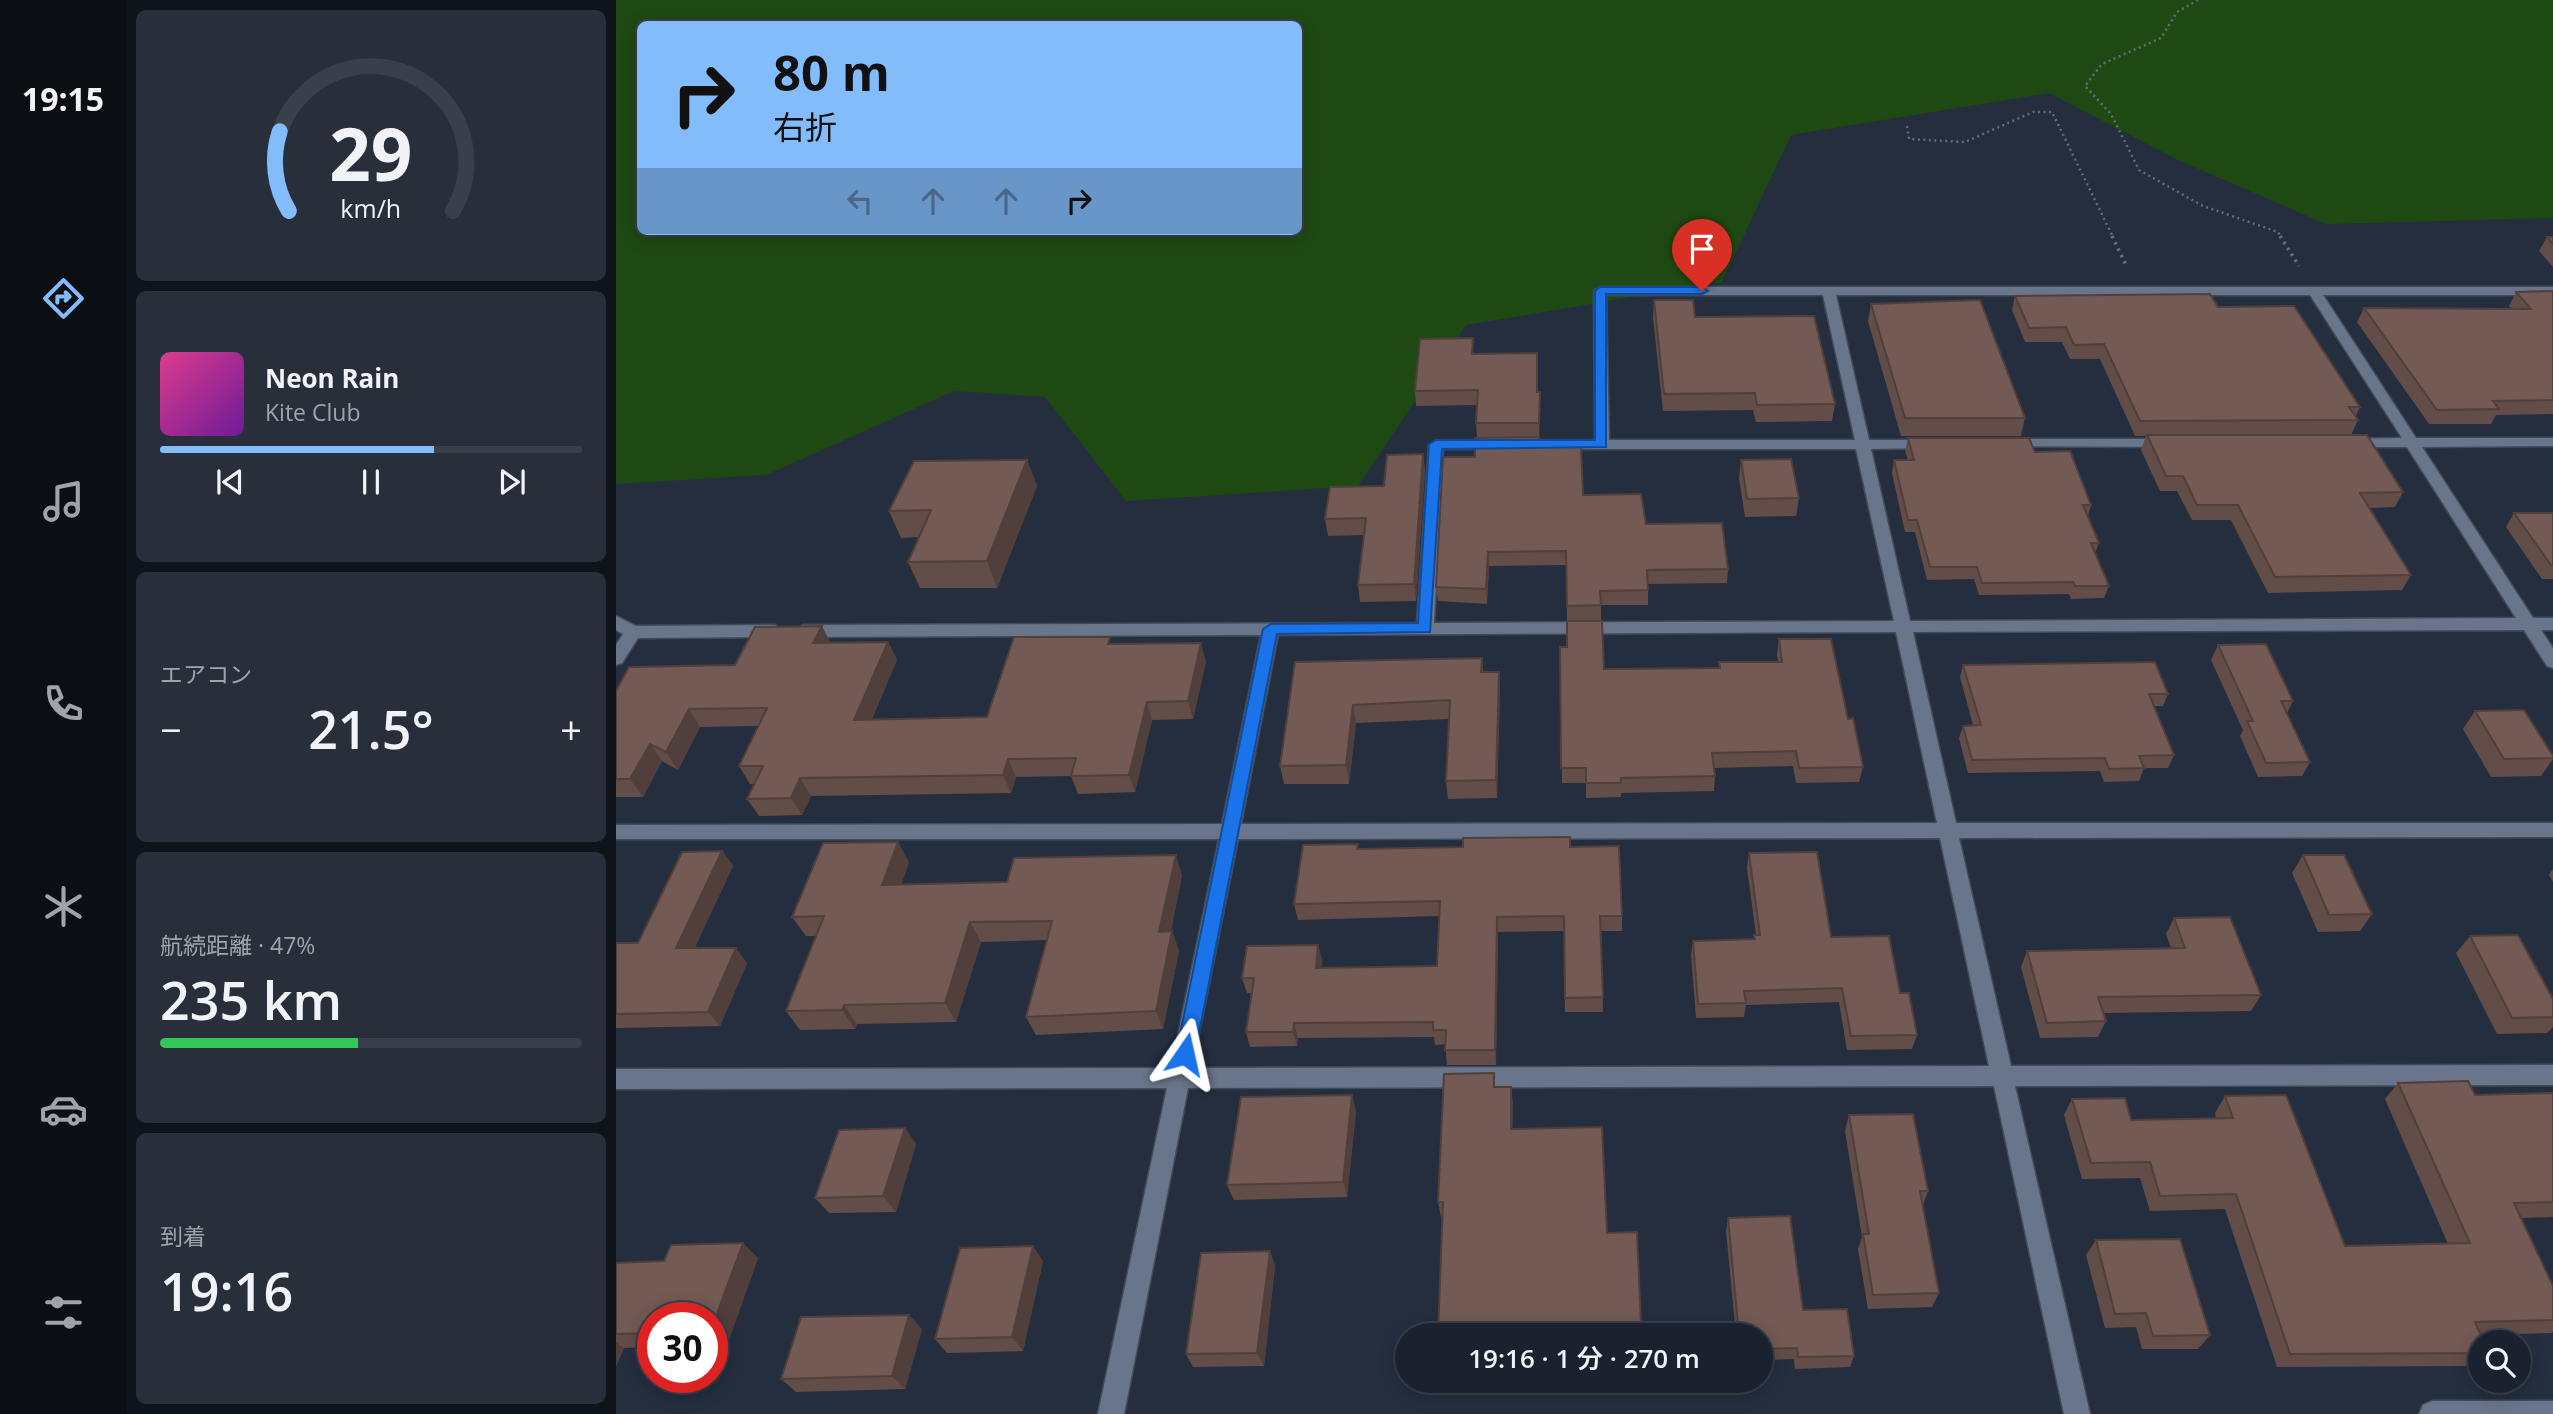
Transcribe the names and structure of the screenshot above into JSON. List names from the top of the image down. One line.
{"page":{"tabs":"19:15","turn":["80 m","右折"],"song":["Neon Rain","Kite Club"],"tile":["エアコン",["航続距離 · 47%","235 km"],["到着","19:16"]],"heat":["−","21.5°","+"],"limit":"30","trip":"19:16 · 1 分 · 270 m","gauge":["29","km/h"]}}
